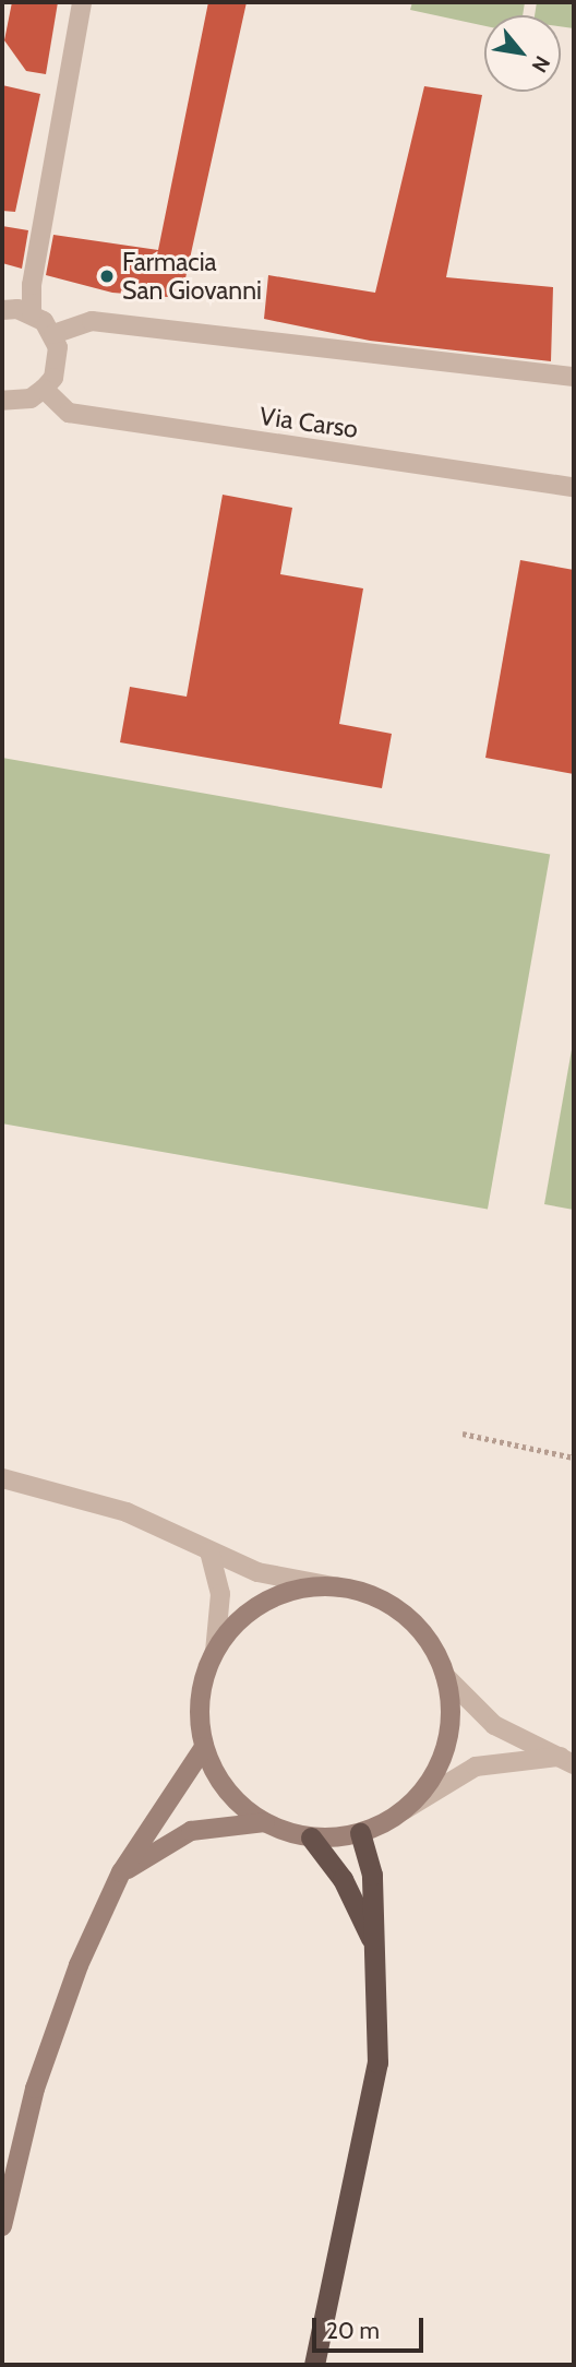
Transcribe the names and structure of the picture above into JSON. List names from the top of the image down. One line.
{"streets":{"street":["Via Carso"]},"places":["Farmacia San Giovanni"],"scale_bar":"20 m","north":"bottom right"}
